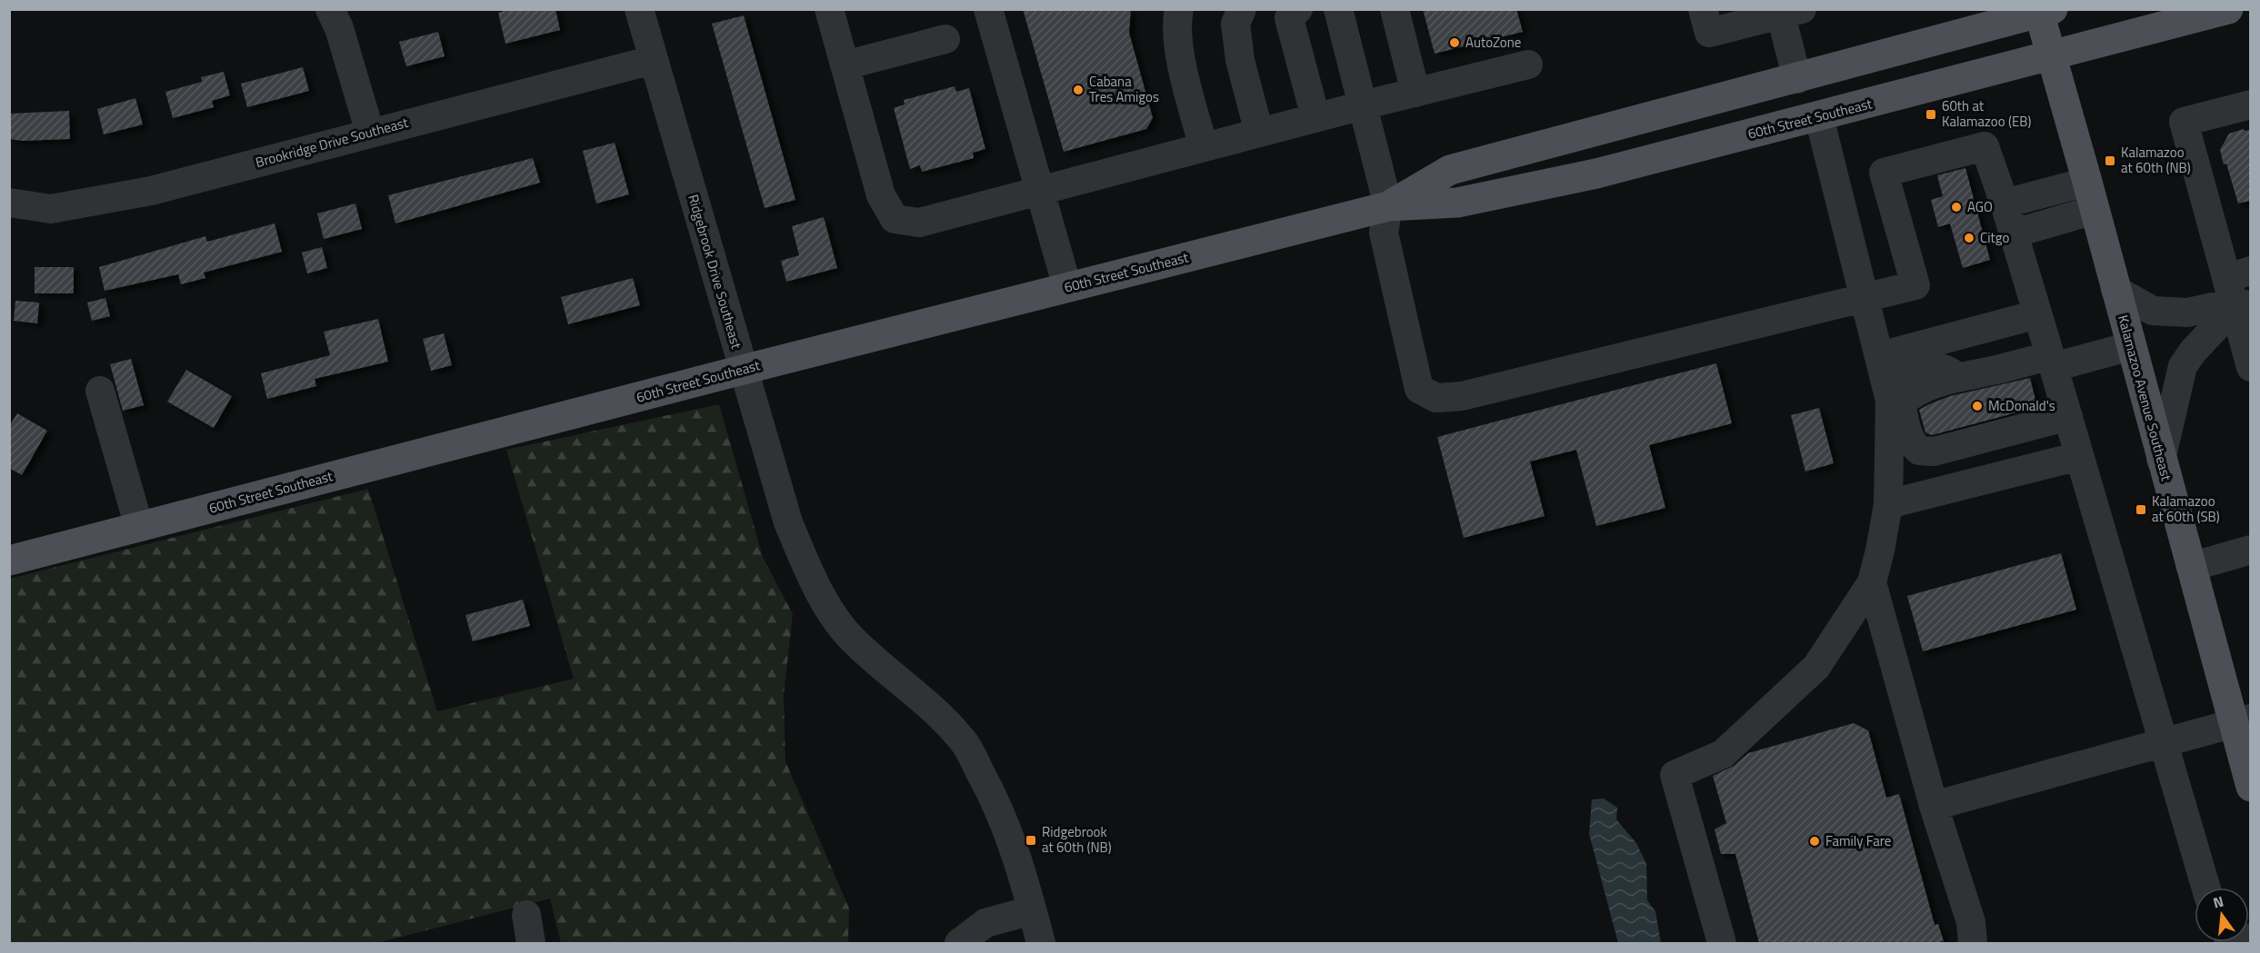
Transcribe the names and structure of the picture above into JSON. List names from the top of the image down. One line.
{"streets":{"main road":["60th Street Southeast","Kalamazoo Avenue Southeast"],"street":["Brookridge Drive Southeast","Ridgebrook Drive Southeast"]},"crossings":[["60th Street Southeast","Ridgebrook Drive Southeast"],["60th Street Southeast","Kalamazoo Avenue Southeast"],["Brookridge Drive Southeast","Ridgebrook Drive Southeast"]],"places":{"other":["AutoZone","Cabana Tres Amigos","AGO","Citgo","McDonald's","Family Fare"],"transit":["60th at Kalamazoo (EB)","Kalamazoo at 60th (NB)","Kalamazoo at 60th (SB)","Ridgebrook at 60th (NB)"]},"north":"top"}
